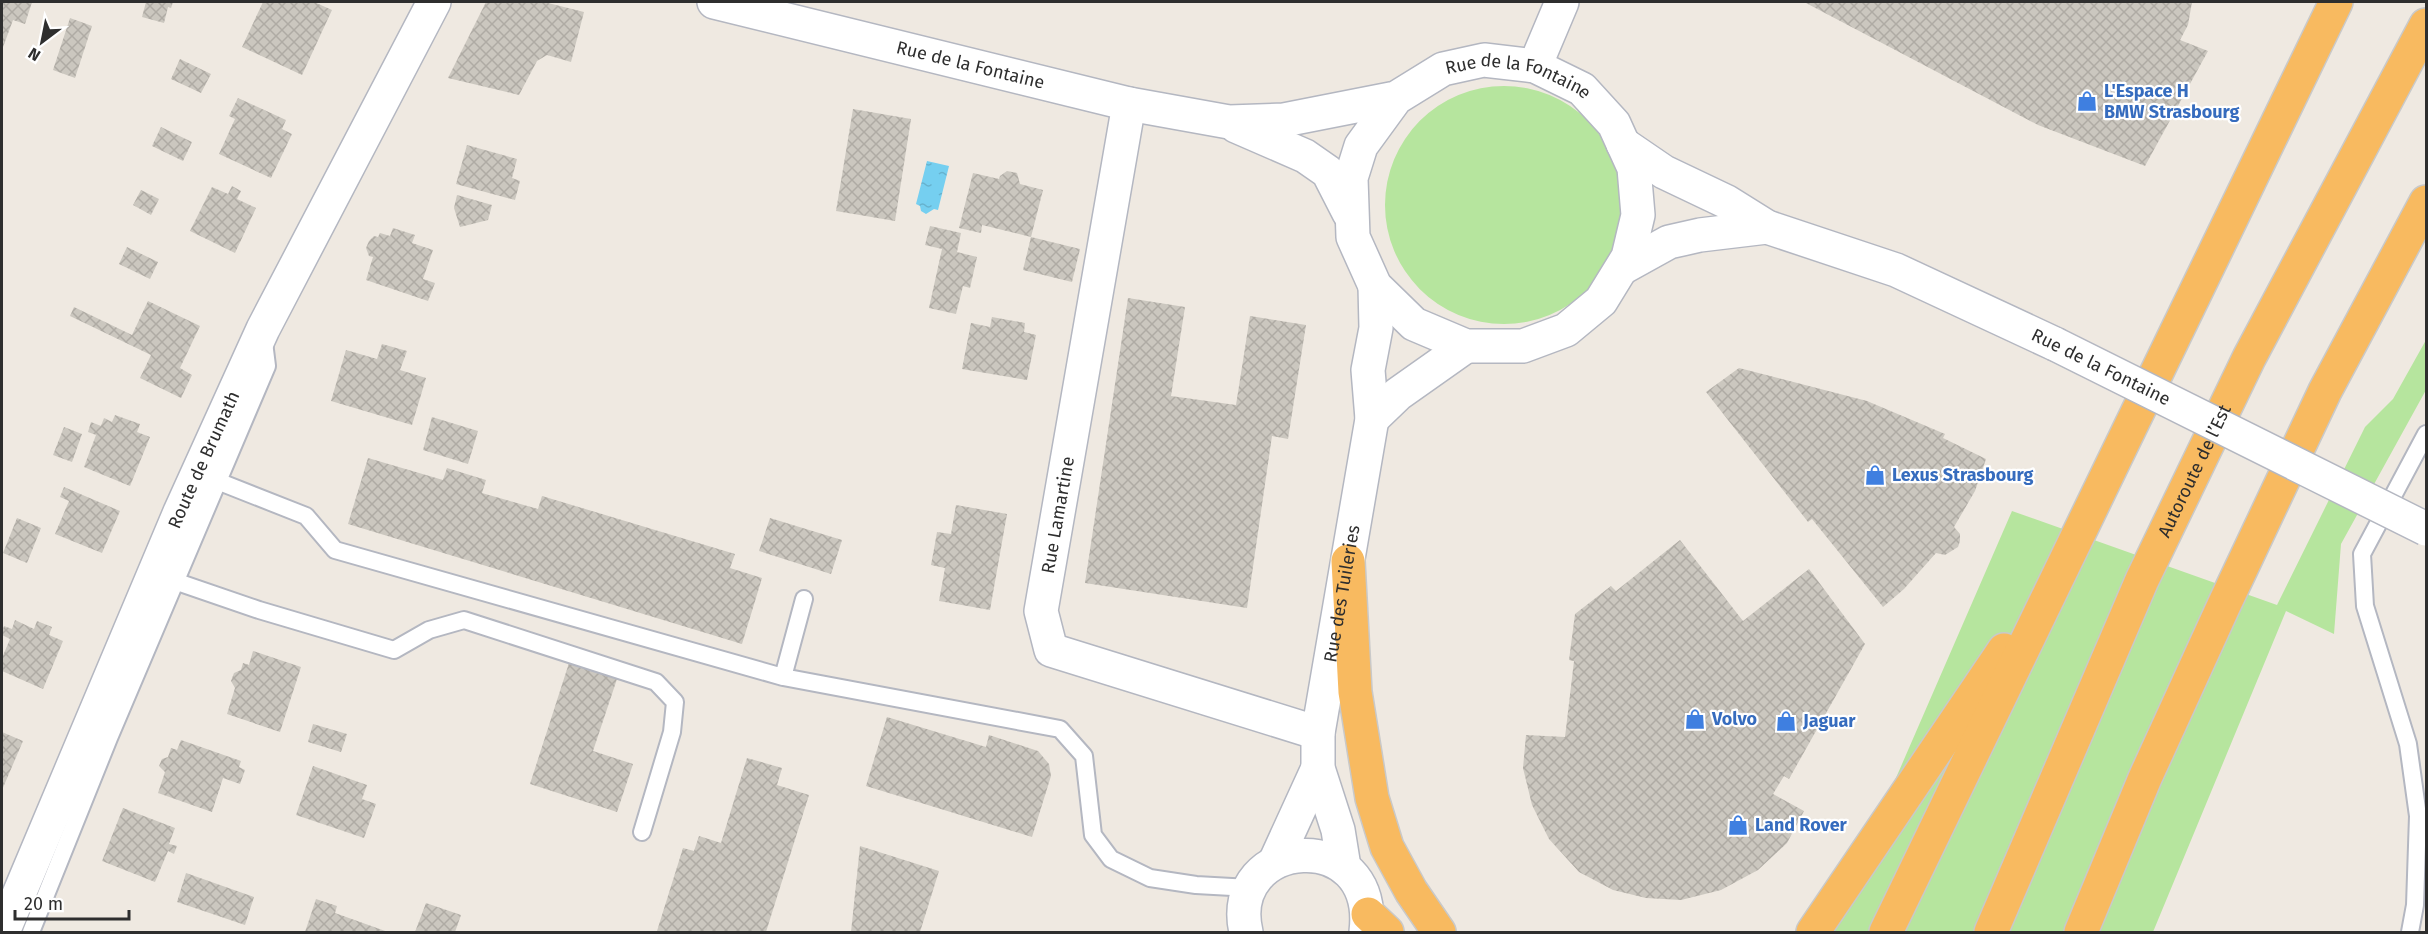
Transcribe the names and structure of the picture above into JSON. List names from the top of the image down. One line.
{"streets":{"highway":["Autoroute de l’Est"],"street":["Rue de la Fontaine","Route de Brumath","Rue Lamartine","Rue des Tuileries"]},"crossings":[["Rue de la Fontaine","Rue Lamartine"],["Rue de la Fontaine","Rue des Tuileries"],["Rue Lamartine","Rue des Tuileries"]],"places":{"shop":["L'Espace H BMW Strasbourg","Lexus Strasbourg","Volvo","Jaguar","Land Rover"]},"scale_bar":"20 m","north":"bottom left"}
